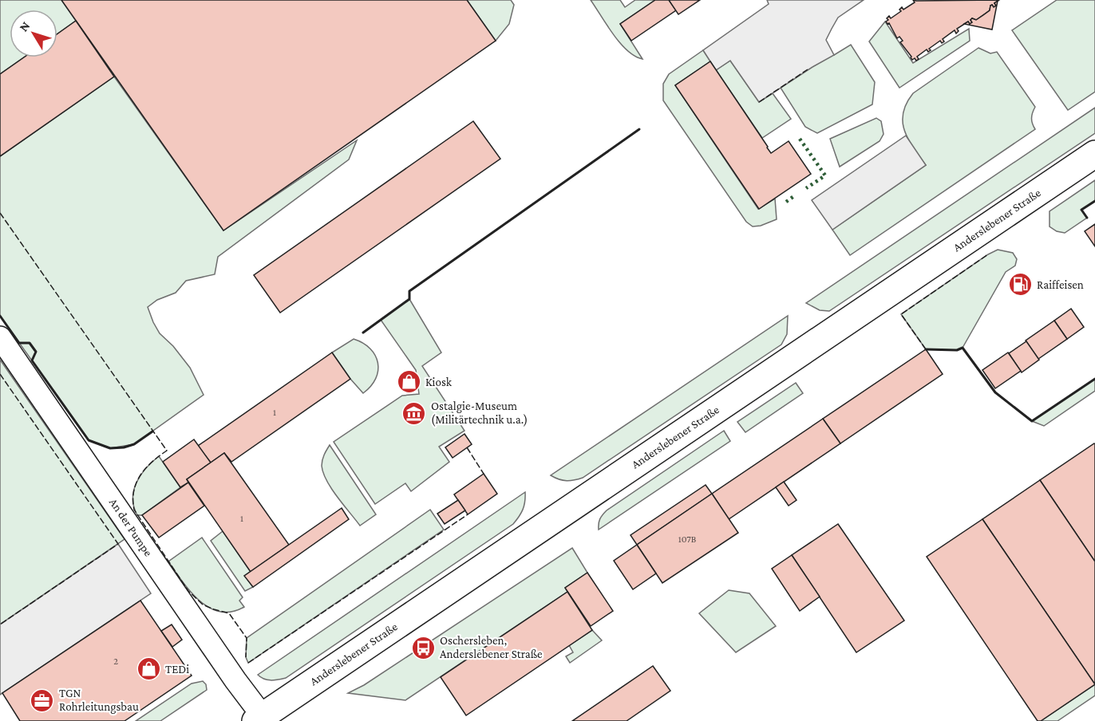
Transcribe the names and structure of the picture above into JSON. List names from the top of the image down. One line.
{"streets":{"main road":["Anderslebener Straße"],"street":["An der Pumpe"]},"crossings":[["Anderslebener Straße","An der Pumpe"]],"places":{"fuel station":["Raiffeisen"],"shop":["Kiosk","TEDi"],"museum":["Ostalgie-Museum (Militärtechnik u.a.)"],"bus stop":["Oschersleben, Anderslebener Straße"],"office":["TGN Rohrleitungsbau"]},"house_numbers":["1","1","107B","2"],"north":"top left"}
